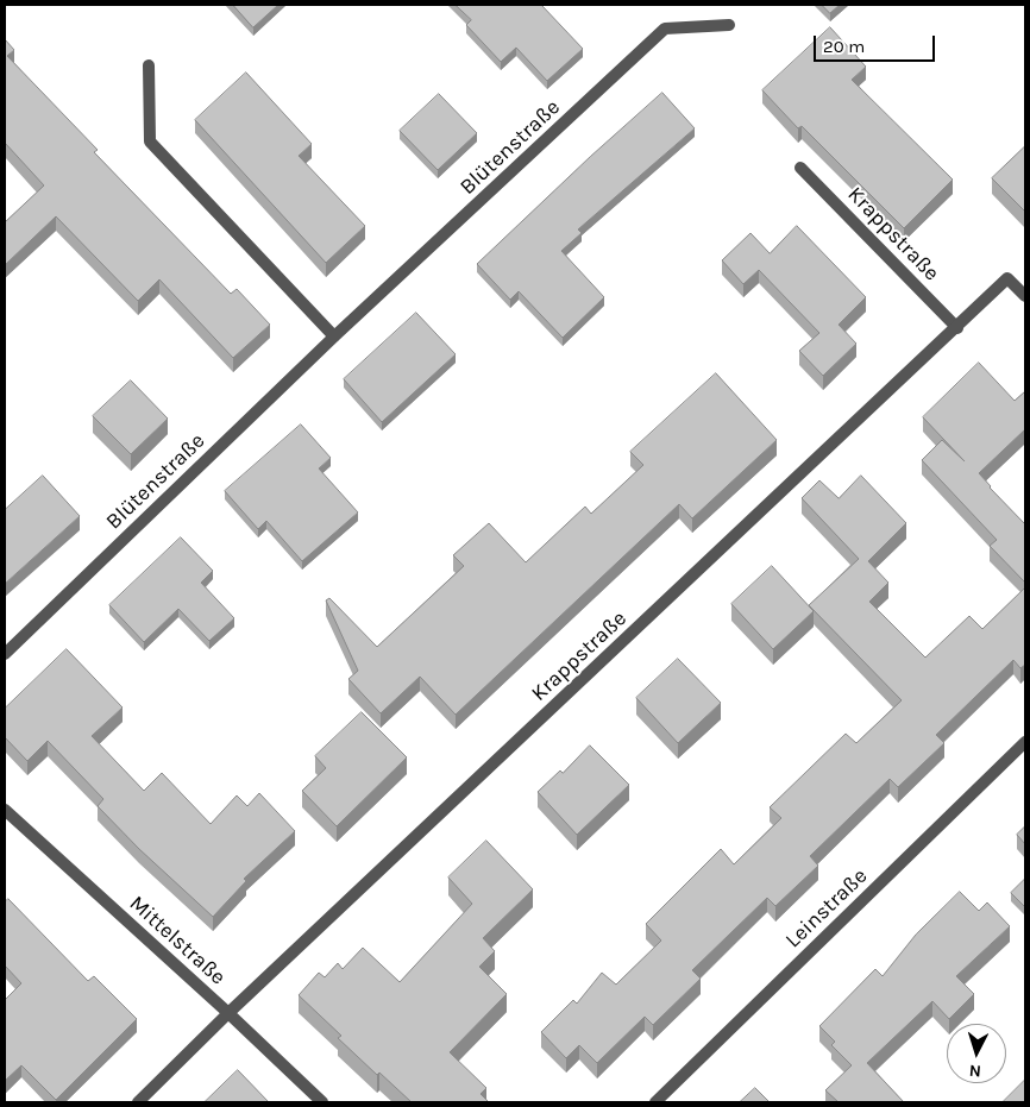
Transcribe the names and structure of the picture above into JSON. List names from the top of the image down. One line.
{"streets":{"street":["Blütenstraße","Krappstraße","Leinstraße","Mittelstraße"]},"crossings":[["Krappstraße","Mittelstraße"]],"scale_bar":"20 m","north":"bottom"}
